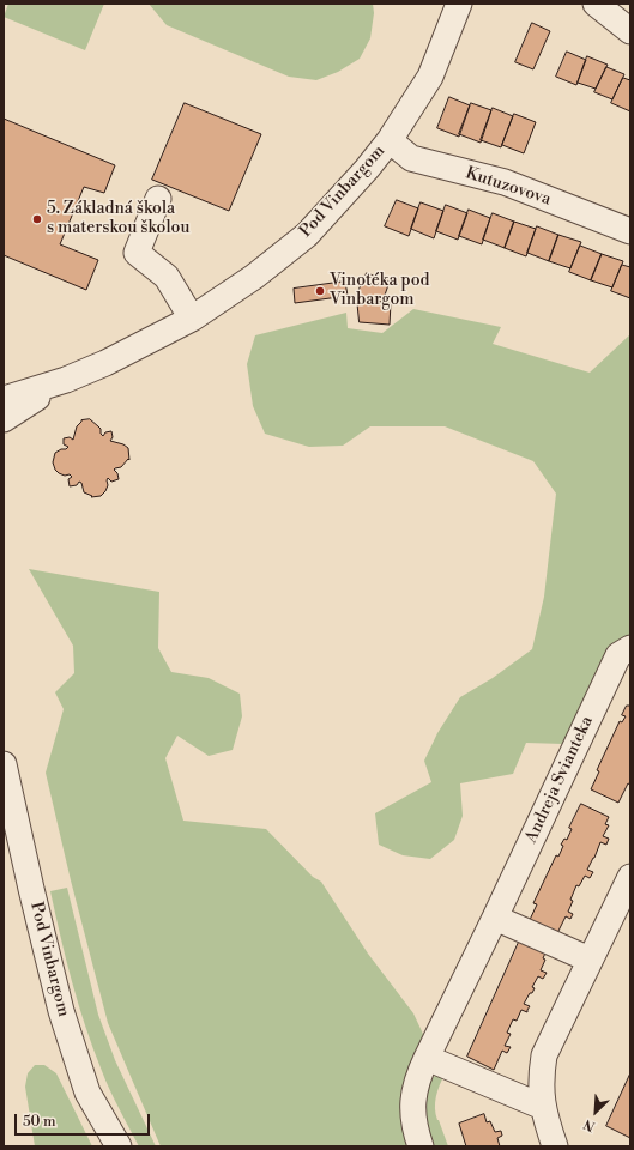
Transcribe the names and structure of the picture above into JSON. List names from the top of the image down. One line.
{"streets":{"street":["Kutuzovova","Pod Vinbargom","Andreja Svianteka"]},"crossings":[["Kutuzovova","Pod Vinbargom"]],"places":["5. Základná škola s materskou školou","Vinotéka pod Vinbargom"],"scale_bar":"50 m","north":"bottom left"}
